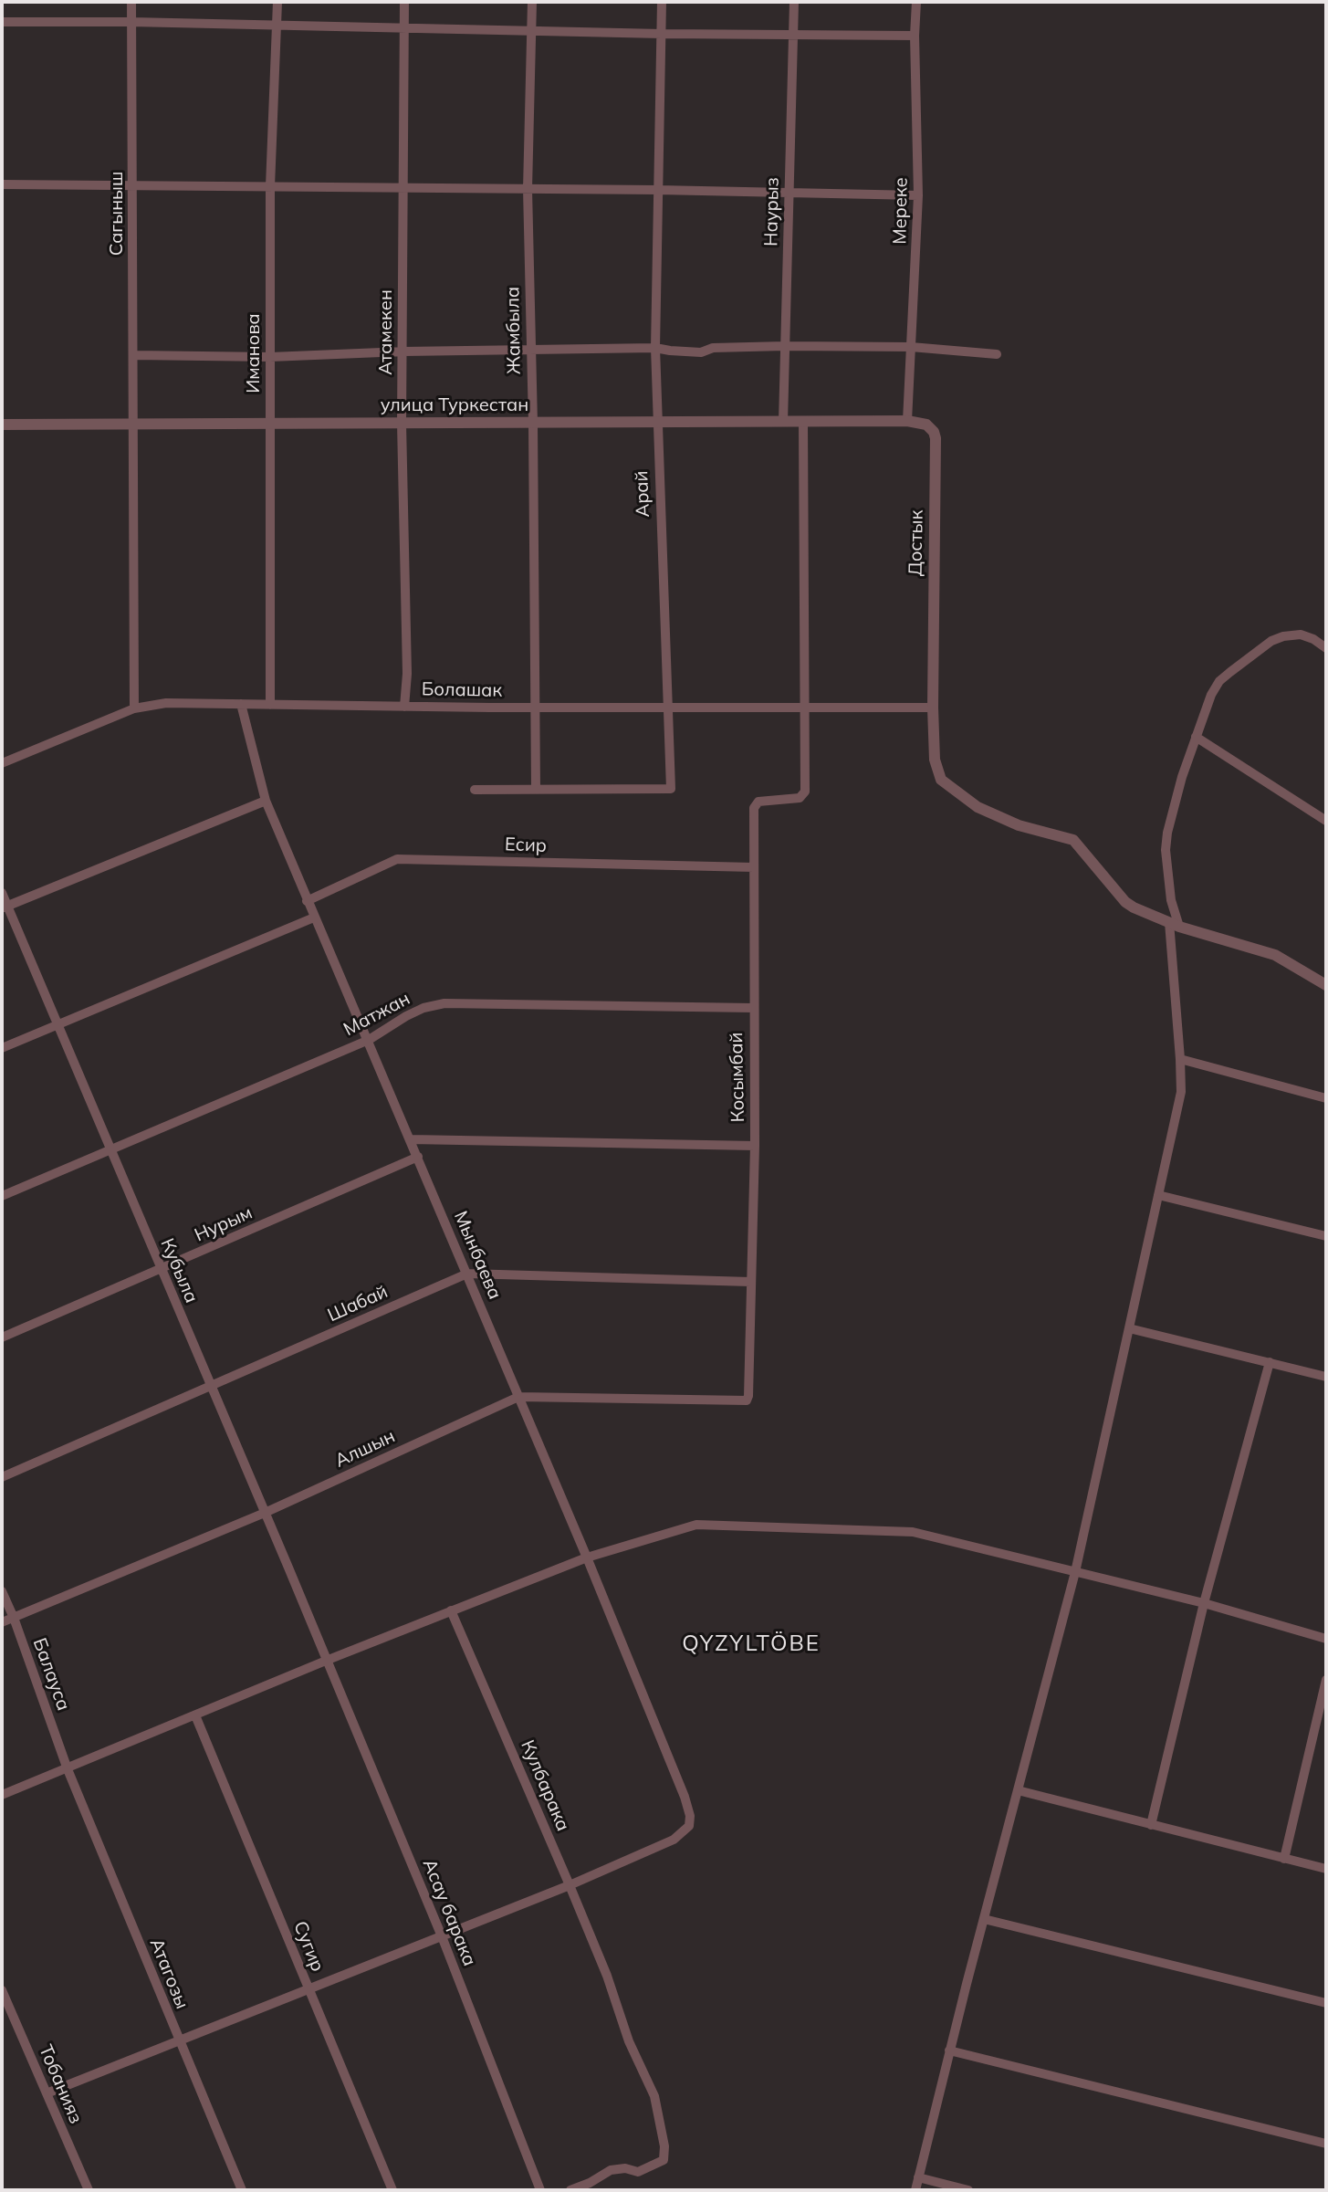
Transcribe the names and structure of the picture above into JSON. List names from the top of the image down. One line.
{"streets":{"street":["Мереке","Наурыз","Сагыныш","Жамбыла","Атамекен","Иманова","улица Туркестан","Арай","Достык","Болашак","Есир","Матжан","Косымбай","Нурым","Мынбаева","Кубыла","Шабай","Алшын","Балауса","Кулбарака","Асау барака","Сугир","Атагозы","Тобанияз"]},"crossings":[["Мереке","улица Туркестан"],["Мереке","Достык"],["Наурыз","улица Туркестан"],["Сагыныш","улица Туркестан"],["Сагыныш","Болашак"],["Жамбыла","улица Туркестан"],["Жамбыла","Арай"],["Жамбыла","Болашак"],["Атамекен","улица Туркестан"],["Атамекен","Болашак"],["Иманова","улица Туркестан"],["Иманова","Болашак"],["улица Туркестан","Арай"],["улица Туркестан","Достык"],["Арай","Болашак"],["Достык","Болашак"],["Болашак","Косымбай"],["Болашак","Мынбаева"],["Есир","Косымбай"],["Есир","Мынбаева"],["Матжан","Косымбай"],["Матжан","Мынбаева"],["Матжан","Кубыла"],["Косымбай","Шабай"],["Косымбай","Алшын"],["Нурым","Мынбаева"],["Нурым","Кубыла"],["Мынбаева","Шабай"],["Мынбаева","Алшын"],["Мынбаева","Кулбарака"],["Кубыла","Шабай"],["Кубыла","Алшын"],["Кубыла","Асау барака"],["Алшын","Балауса"],["Балауса","Атагозы"]],"districts":["QYZYLTÖBE"]}
